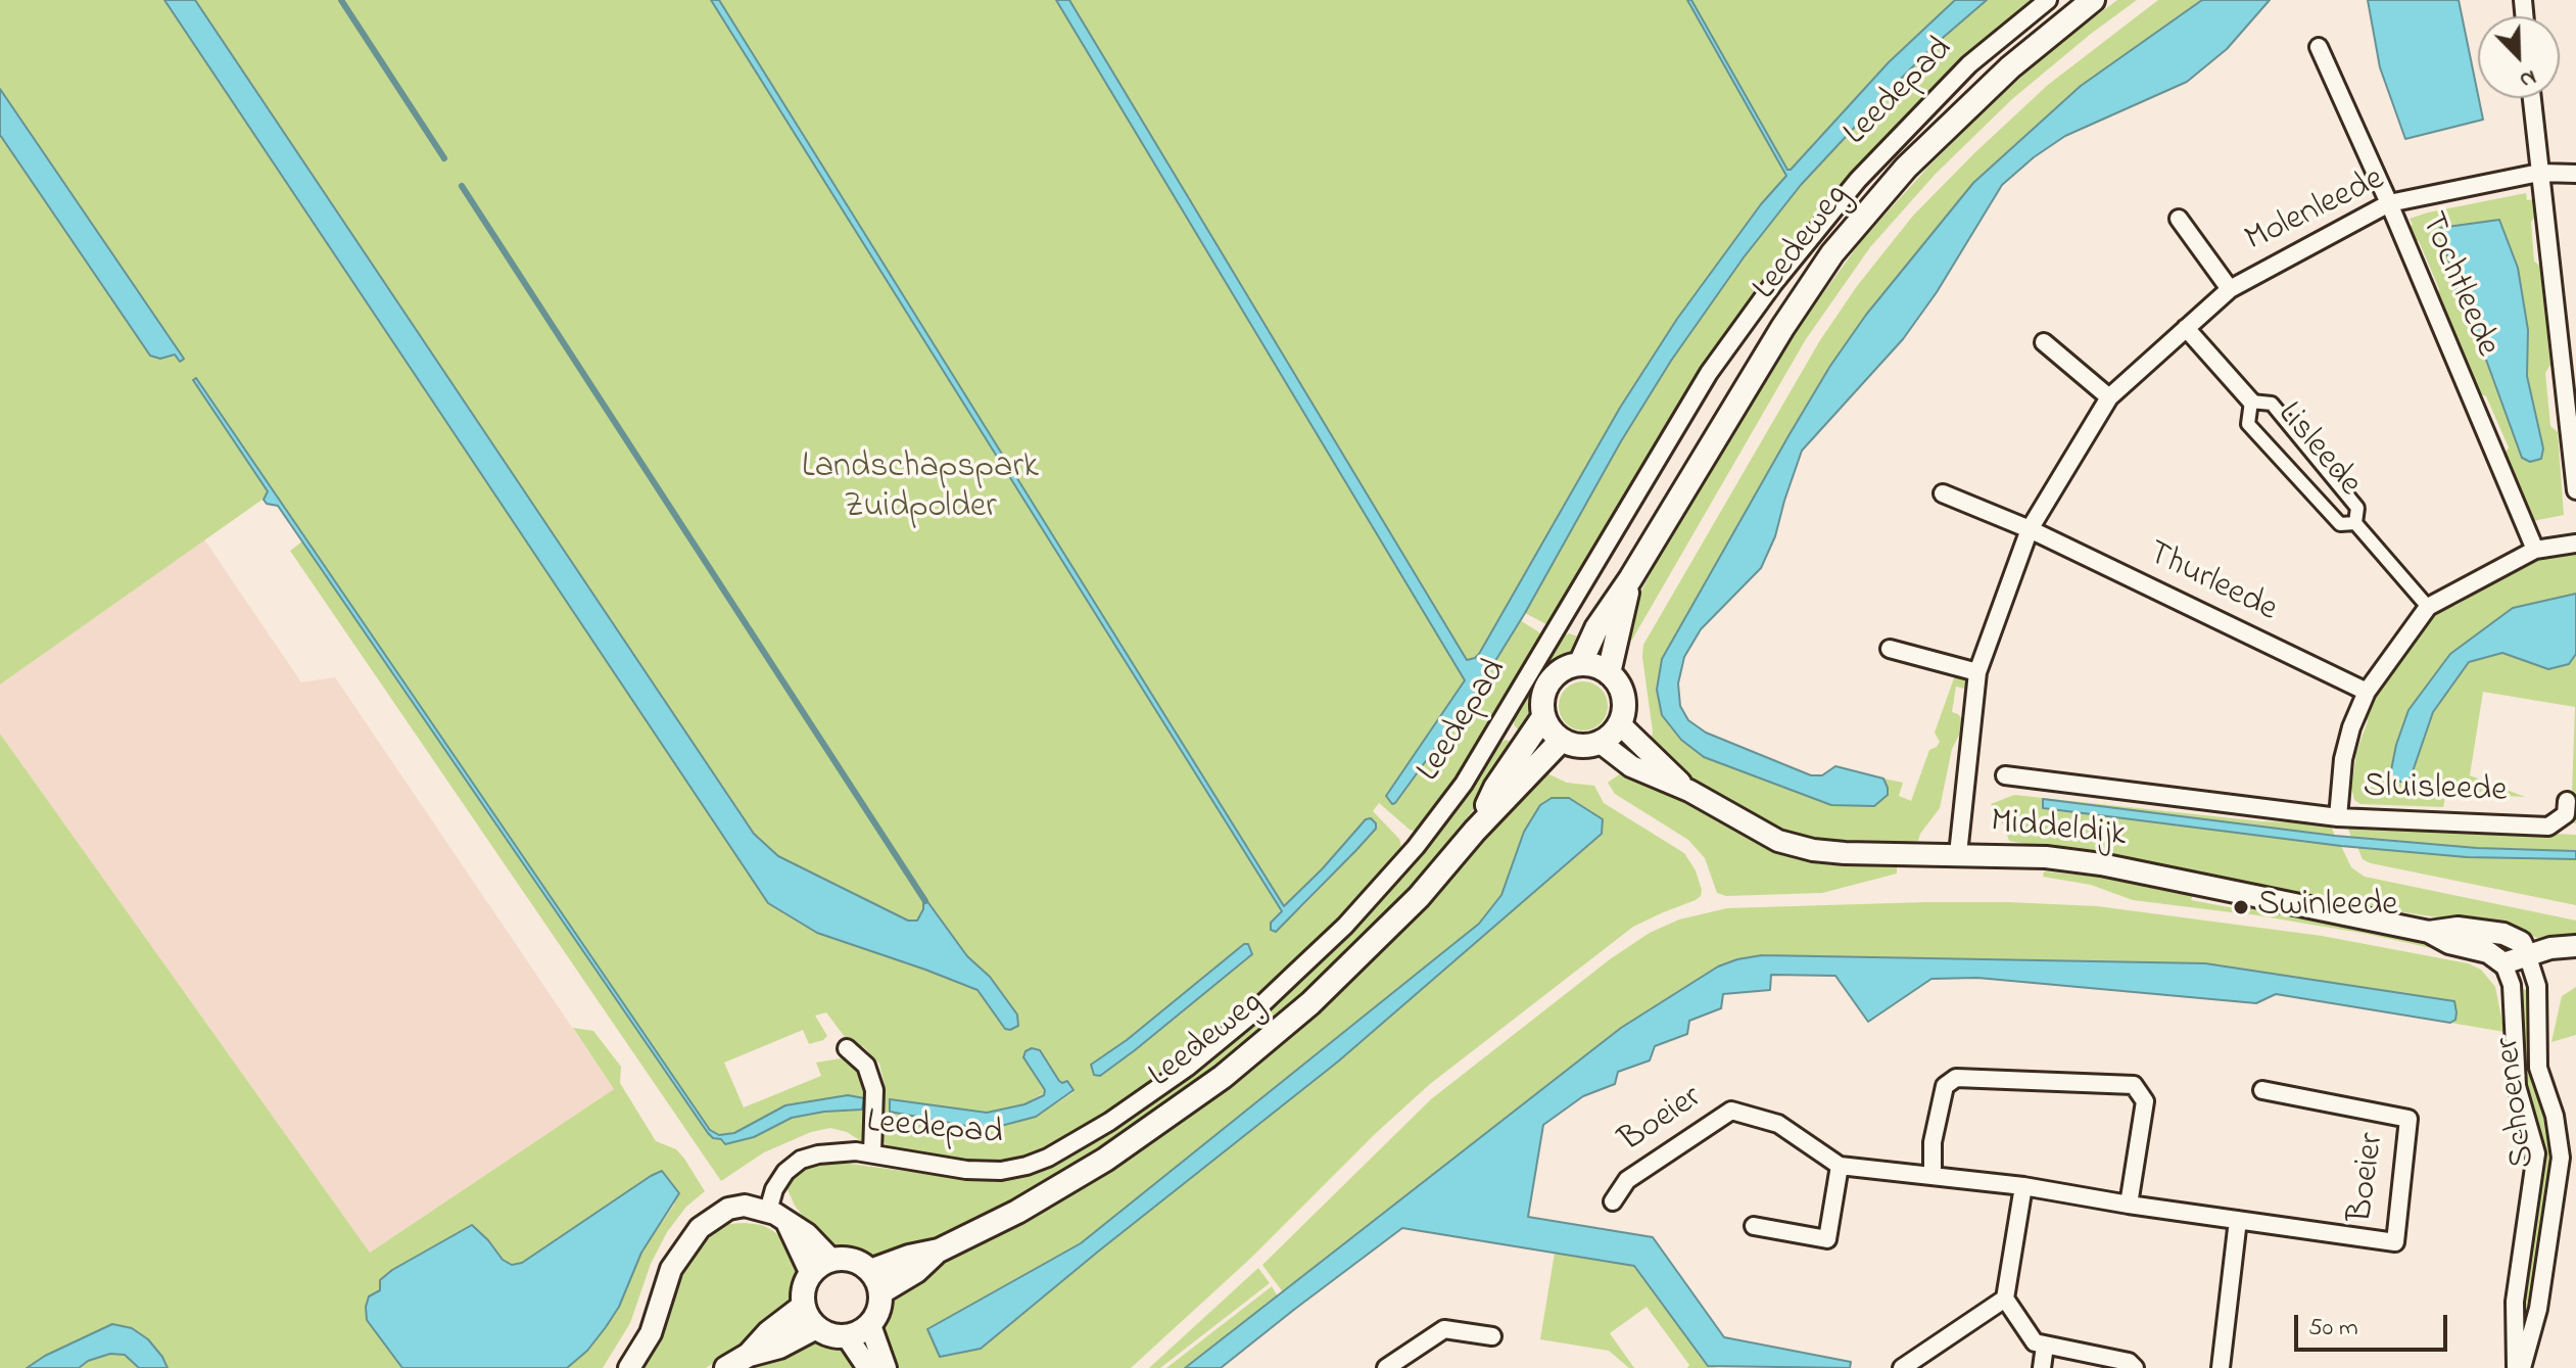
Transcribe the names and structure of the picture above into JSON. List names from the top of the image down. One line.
{"streets":{"main road":["Leedeweg"],"street":["Leedepad","Molenleede","Tochtleede","Lisleede","Thurleede","Sluisleede","Middeldijk","Schoener","Boeier"]},"crossings":[["Molenleede","Tochtleede"],["Molenleede","Lisleede"],["Molenleede","Thurleede"],["Molenleede","Middeldijk"],["Leedeweg","Middeldijk"],["Tochtleede","Sluisleede"],["Lisleede","Sluisleede"],["Thurleede","Sluisleede"],["Middeldijk","Schoener"]],"parks":["Landschapspark Zuidpolder"],"places":["Swinleede"],"scale_bar":"50 m","north":"bottom right"}
